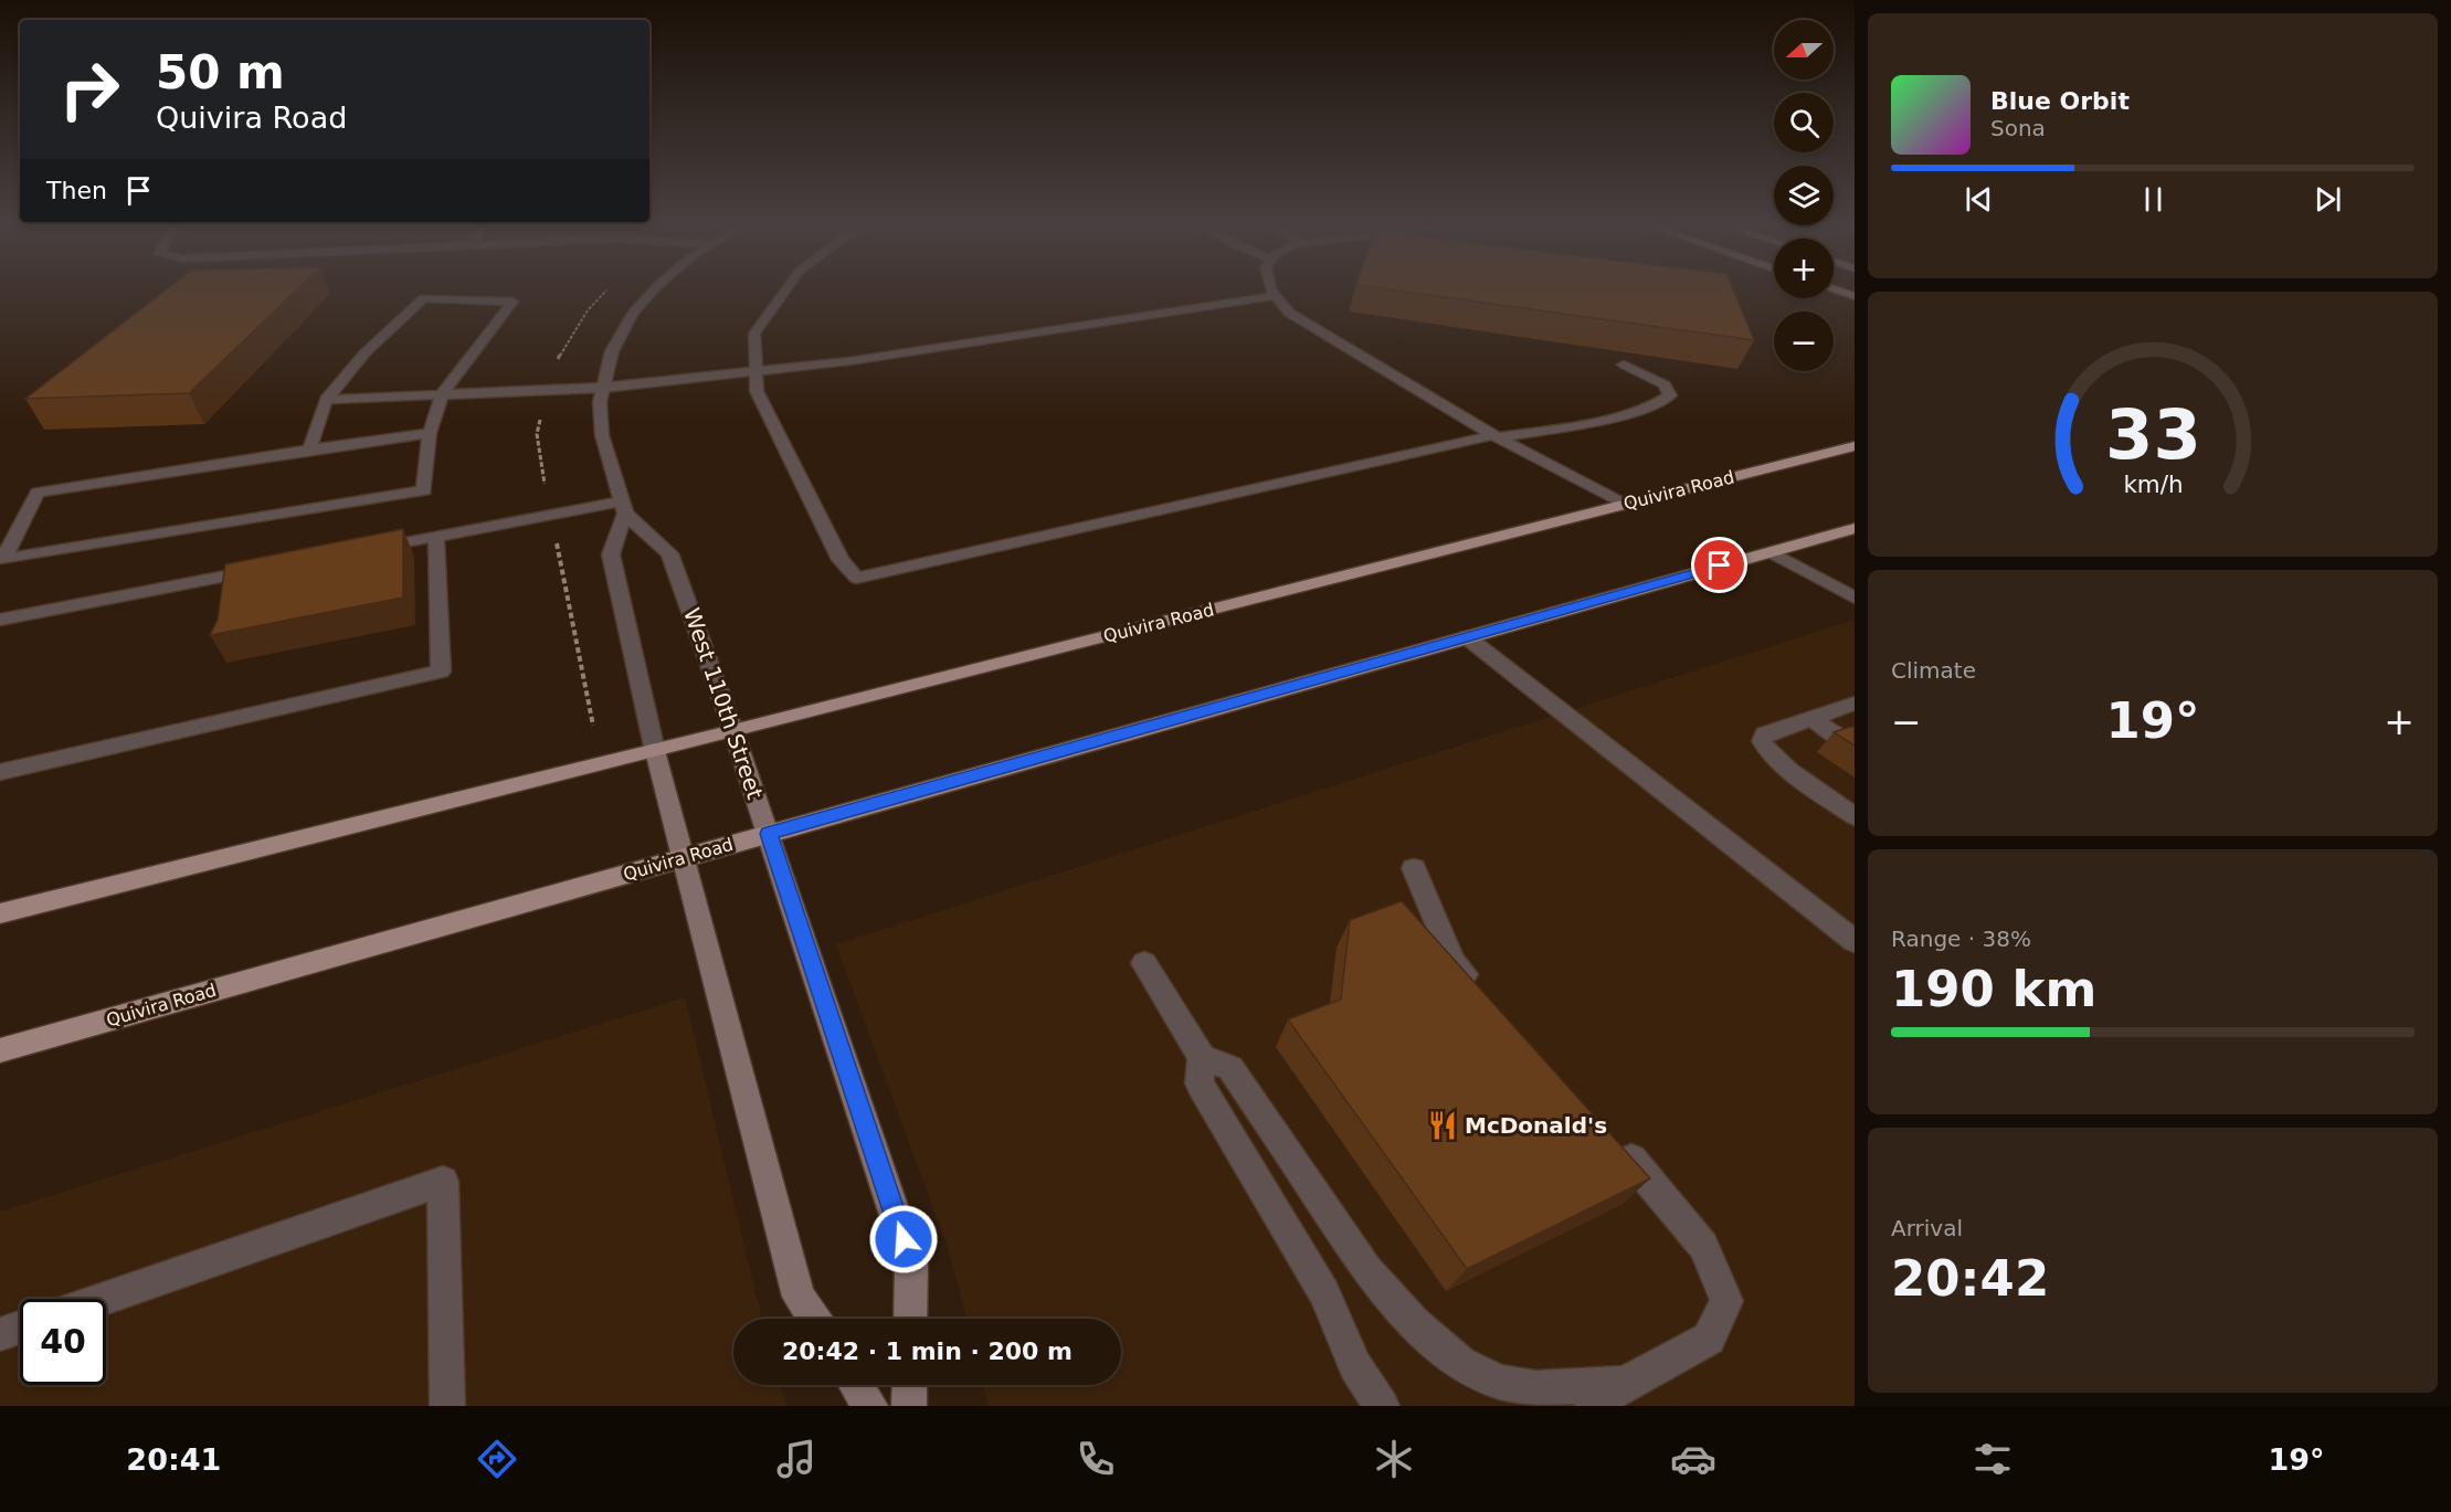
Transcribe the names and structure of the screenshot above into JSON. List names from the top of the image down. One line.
{"streets":{"main road":["Quivira Road"],"street":["West 110th Street"]},"crossings":[["Quivira Road","West 110th Street"]],"places":{"restaurant":["McDonald's"]},"north":"left","page":{"map_buttons":["+","−"],"turn":["50 m","Quivira Road"],"song":["Blue Orbit","Sona"],"then":"Then","tile":["Climate",["Range · 38%","190 km"],["Arrival","20:42"]],"heat":["−","19°","+"],"limit":"40","trip":"20:42 · 1 min · 200 m","tabs":["20:41","19°"],"gauge":["33","km/h"]}}
